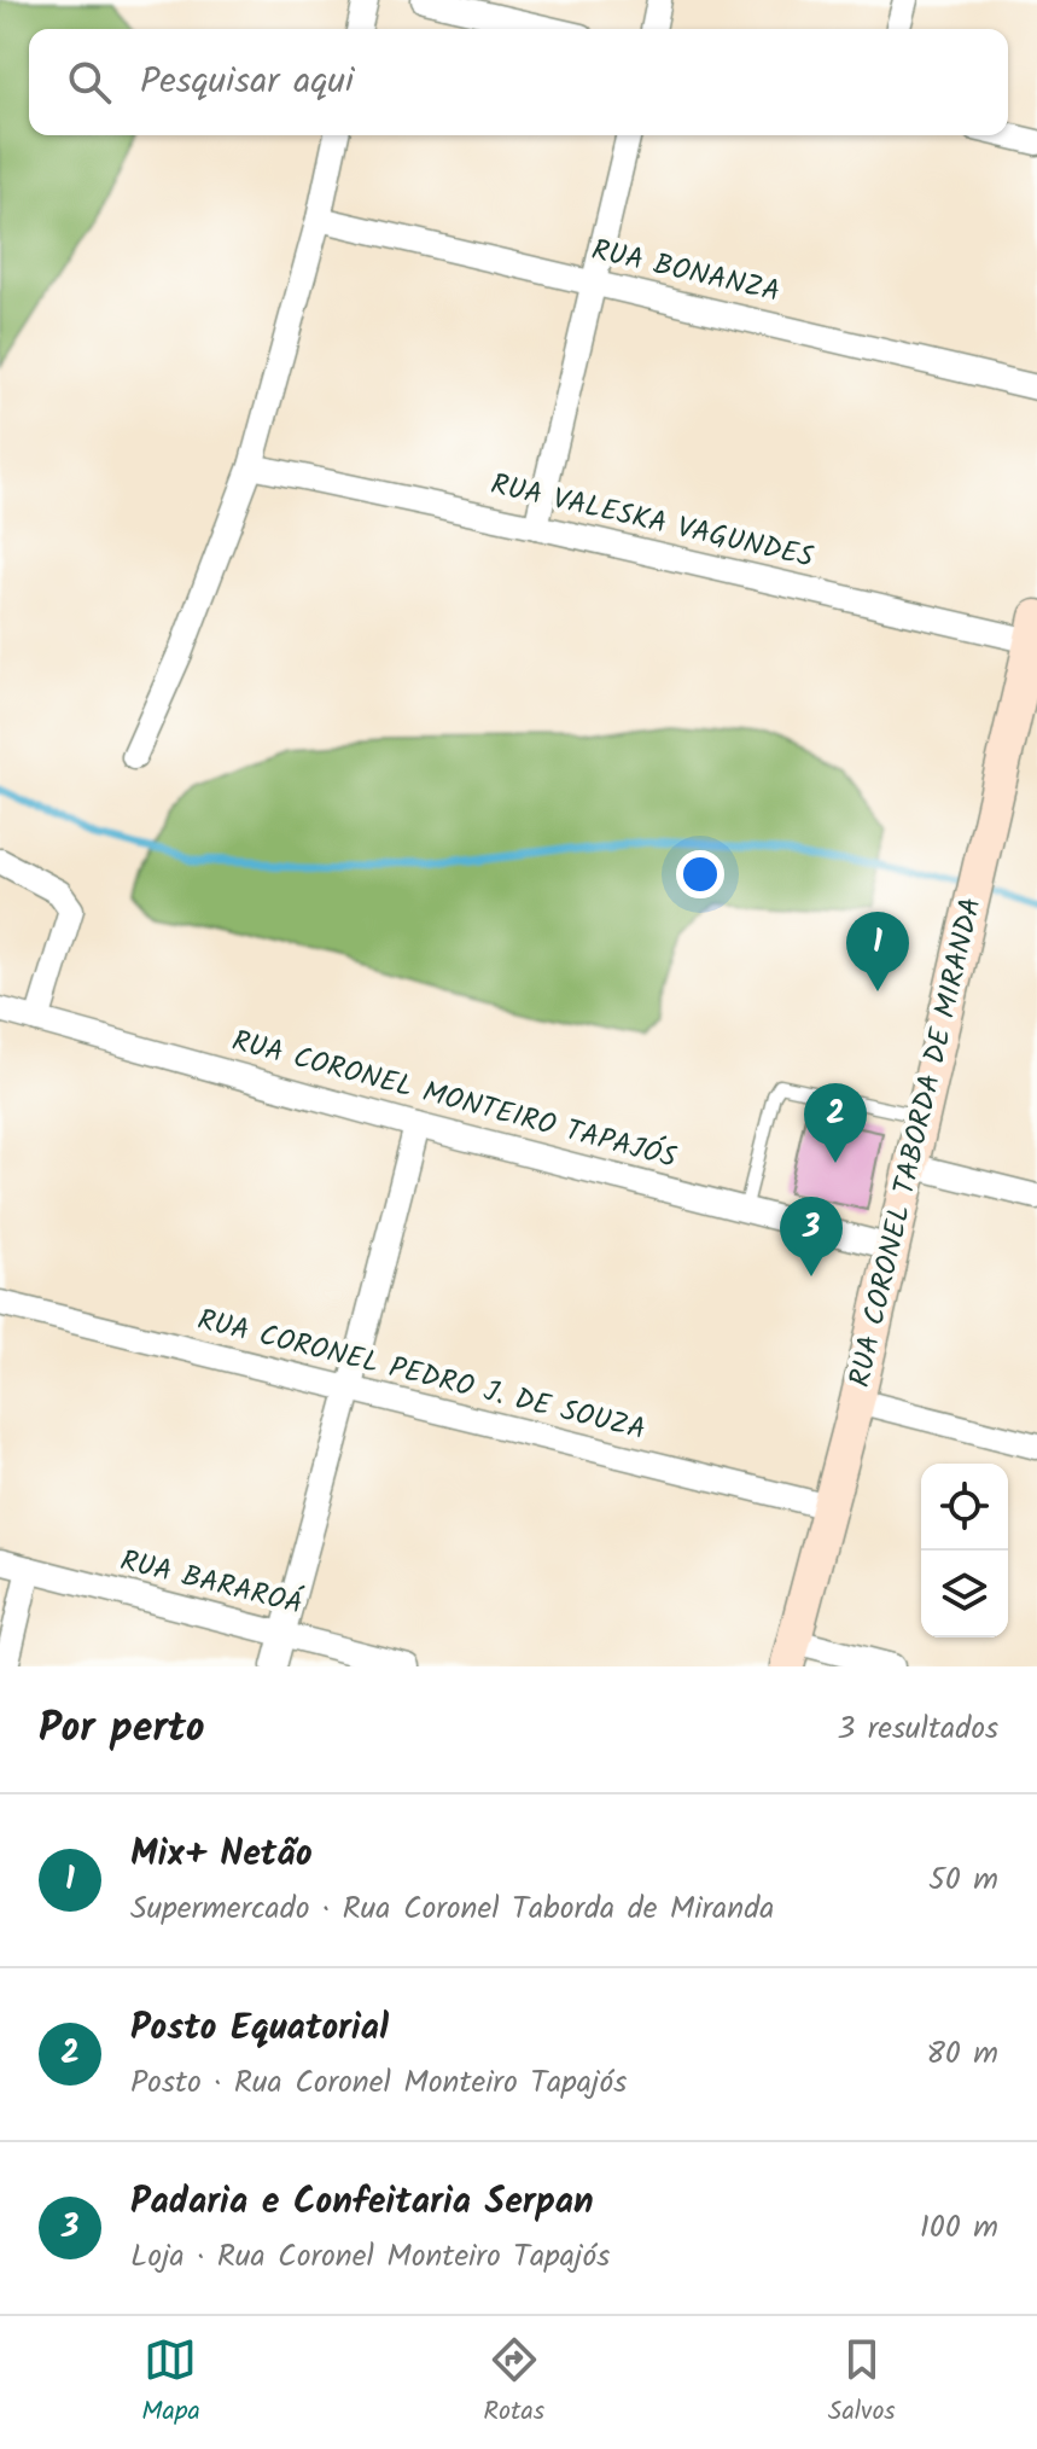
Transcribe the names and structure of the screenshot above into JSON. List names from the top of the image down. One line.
{"streets":{"street":["RUA BONANZA","RUA VALESKA VAGUNDES","RUA CORONEL MONTEIRO TAPAJÓS","RUA CORONEL TABORDA DE MIRANDA","RUA CORONEL PEDRO J. DE SOUZA","RUA BARAROÁ"]},"crossings":[["RUA VALESKA VAGUNDES","RUA CORONEL TABORDA DE MIRANDA"],["RUA CORONEL MONTEIRO TAPAJÓS","RUA CORONEL TABORDA DE MIRANDA"],["RUA CORONEL TABORDA DE MIRANDA","RUA CORONEL PEDRO J. DE SOUZA"]],"page":{"search":"Pesquisar aqui","pins":["1","2","3"],"heading":["Por perto","3 resultados"],"list":[{"mark":"1","name":"Mix+ Netão","note":"Supermercado · Rua Coronel Taborda de Miranda","value":"50 m"},{"mark":"2","name":"Posto Equatorial","note":"Posto · Rua Coronel Monteiro Tapajós","value":"80 m"},{"mark":"3","name":"Padaria e Confeitaria Serpan","note":"Loja · Rua Coronel Monteiro Tapajós","value":"100 m"}],"nav":["Mapa","Rotas","Salvos"]}}
